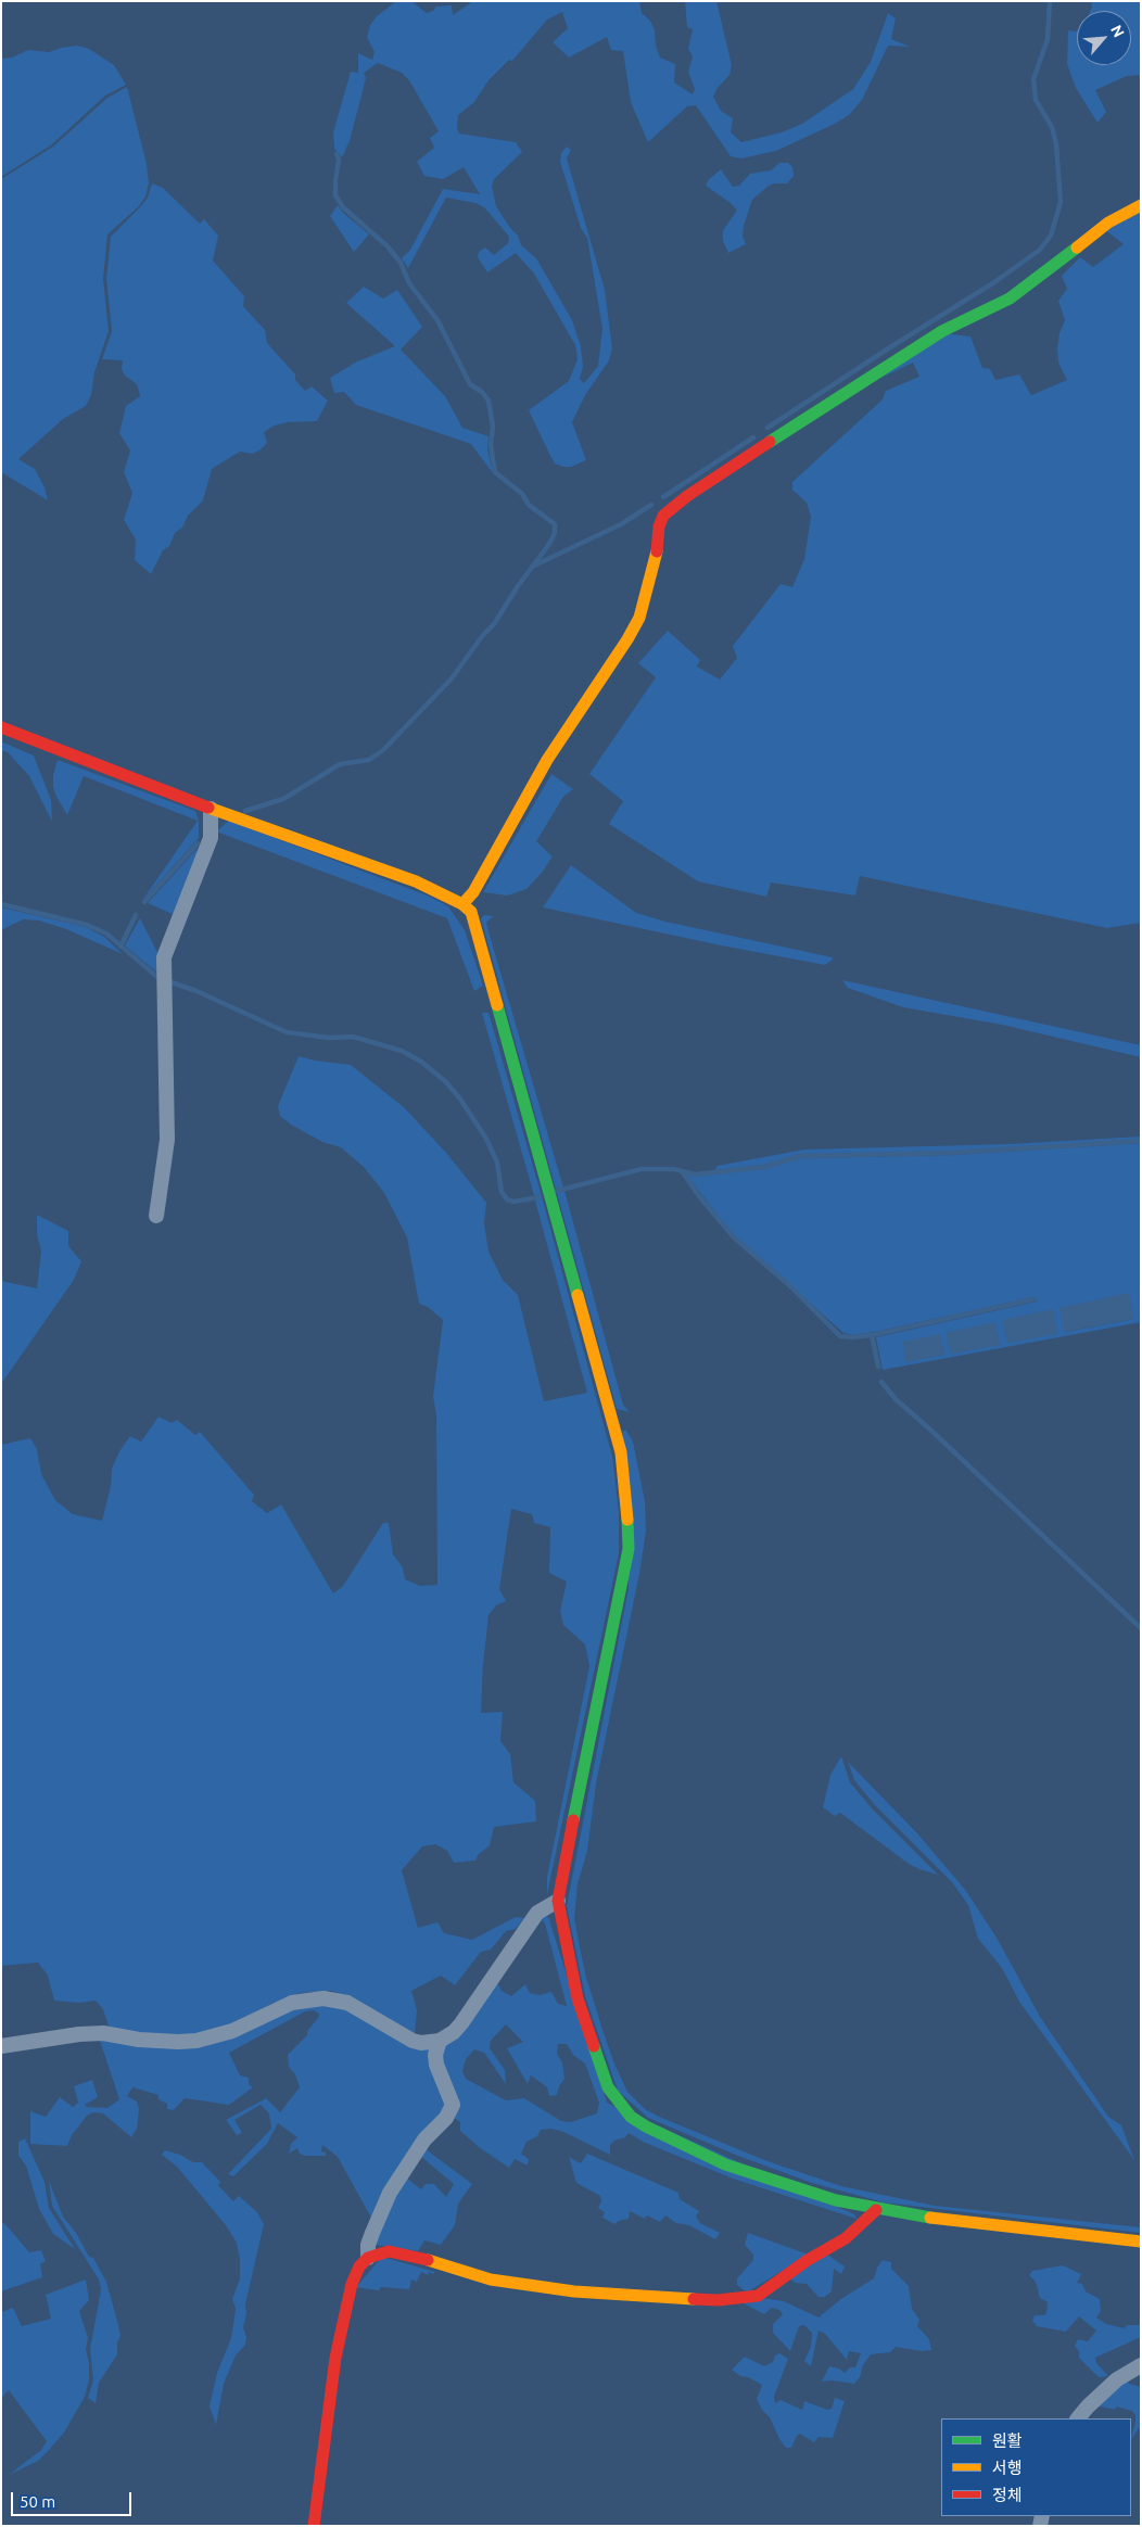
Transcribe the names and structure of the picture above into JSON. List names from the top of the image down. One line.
{"legend":["원활","서행","정체"],"scale_bar":"50 m","north":"top right"}
